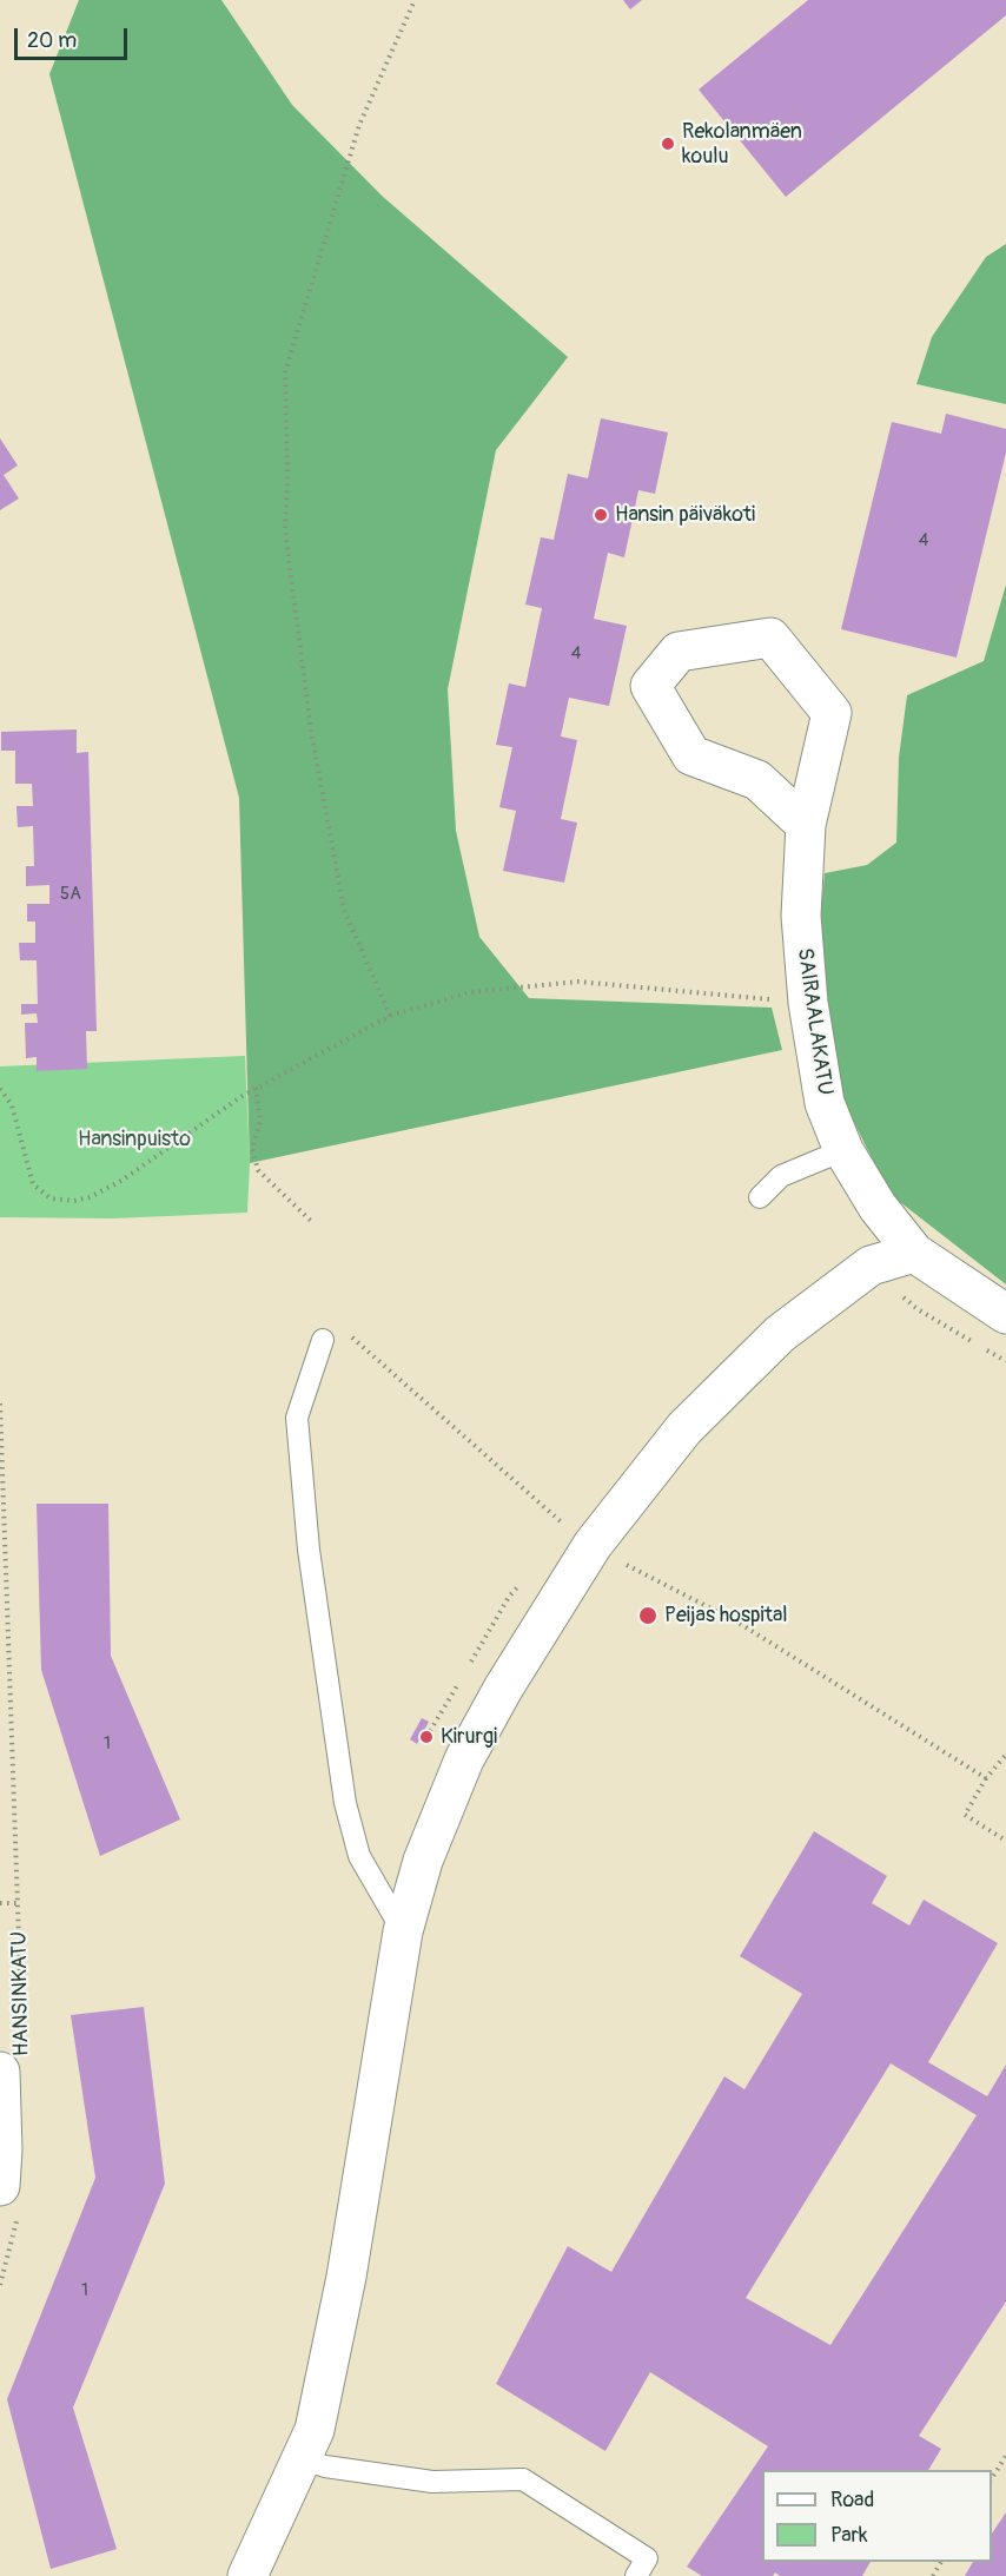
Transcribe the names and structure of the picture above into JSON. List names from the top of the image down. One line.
{"streets":{"street":["SAIRAALAKATU","HANSINKATU"]},"parks":["Hansinpuisto"],"places":["Rekolanmäen koulu","Hansin päiväkoti","Peijas hospital","Kirurgi"],"house_numbers":["4","4","5A","1","1"],"legend":["Road","Park"],"scale_bar":"20 m"}
